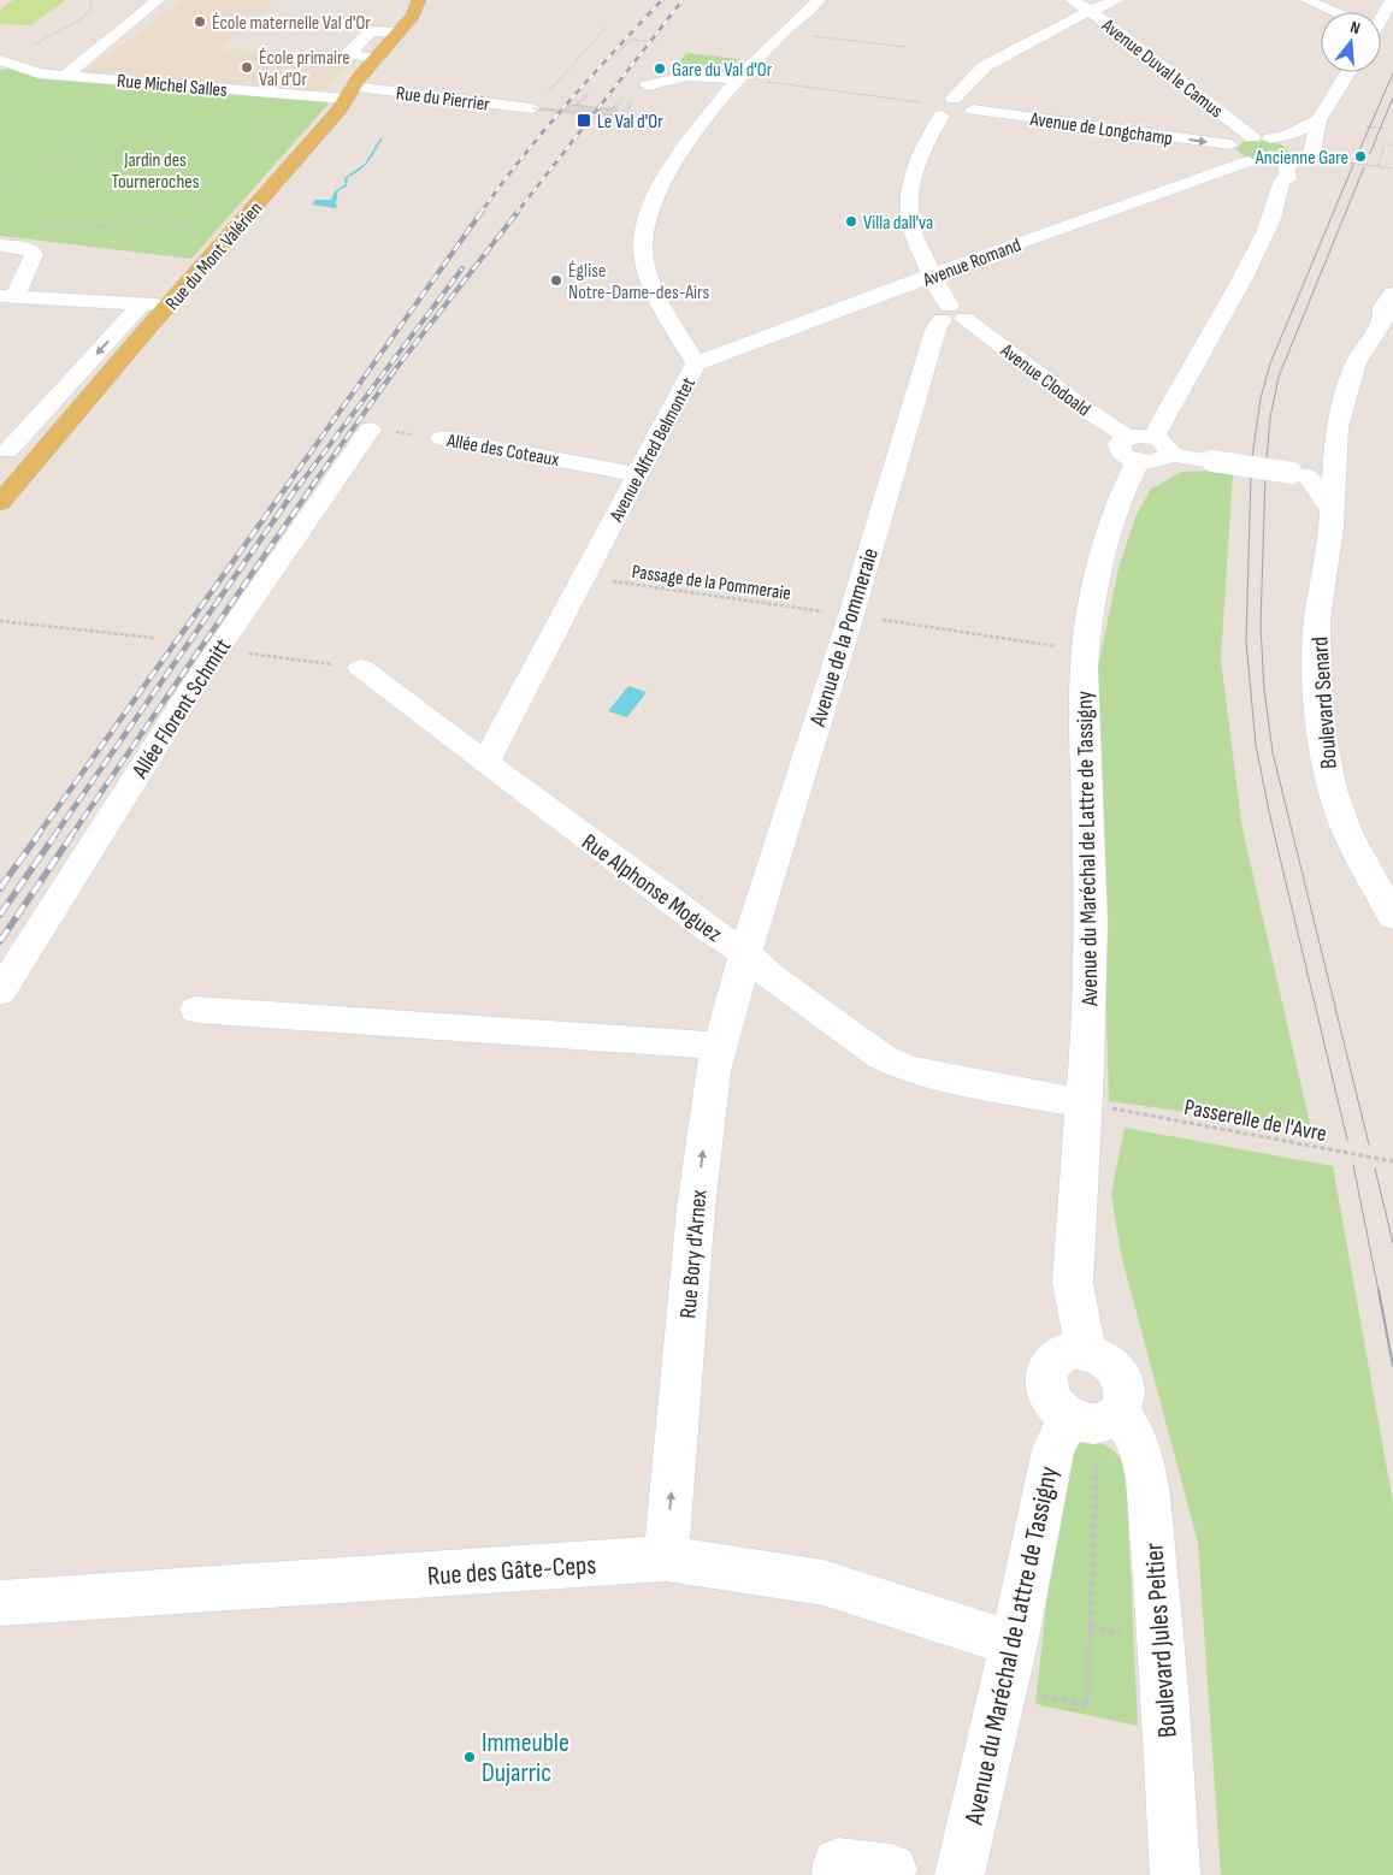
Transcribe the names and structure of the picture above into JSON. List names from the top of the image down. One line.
{"streets":{"main road":["Rue du Mont Valérien"],"street":["Avenue Duval le Camus","Rue Michel Salles","Rue du Pierrier","Avenue de Longchamp","Avenue Romand","Avenue Clodoald","Allée des Coteaux","Avenue Alfred Belmontet","Avenue de la Pommeraie","Boulevard Senard","Allée Florent Schmitt","Avenue du Maréchal de Lattre de Tassigny","Rue Alphonse Moguez","Rue Bory d'Arnex","Rue des Gâte-Ceps","Boulevard Jules Peltier"],"path":["Passage de la Pommeraie","Passerelle de l'Avre"]},"crossings":[["Avenue Duval le Camus","Avenue Clodoald"],["Rue Michel Salles","Rue du Pierrier"],["Rue Michel Salles","Rue du Mont Valérien"],["Rue du Pierrier","Rue du Mont Valérien"],["Avenue de Longchamp","Avenue Clodoald"],["Avenue Romand","Avenue Clodoald"],["Avenue Romand","Avenue Alfred Belmontet"],["Avenue Clodoald","Avenue de la Pommeraie"],["Allée des Coteaux","Avenue Alfred Belmontet"],["Allée des Coteaux","Allée Florent Schmitt"],["Avenue Alfred Belmontet","Passage de la Pommeraie"],["Avenue Alfred Belmontet","Rue Alphonse Moguez"],["Avenue de la Pommeraie","Rue Alphonse Moguez"],["Avenue de la Pommeraie","Rue Bory d'Arnex"],["Avenue du Maréchal de Lattre de Tassigny","Rue Alphonse Moguez"],["Avenue du Maréchal de Lattre de Tassigny","Passerelle de l'Avre"],["Avenue du Maréchal de Lattre de Tassigny","Rue des Gâte-Ceps"],["Avenue du Maréchal de Lattre de Tassigny","Boulevard Jules Peltier"],["Rue Alphonse Moguez","Passerelle de l'Avre"],["Rue Alphonse Moguez","Rue Bory d'Arnex"],["Rue Bory d'Arnex","Rue des Gâte-Ceps"]],"one_way":["Avenue de Longchamp","Rue Bory d'Arnex"],"parks":["Jardin des Tourneroches"],"places":{"other":["École maternelle Val d'Or","École primaire Val d'Or","Gare du Val d'Or","Ancienne Gare","Villa dall’va","Église Notre-Dame-des-Airs","Immeuble Dujarric"],"transit":["Le Val d'Or"]},"north":"top"}
